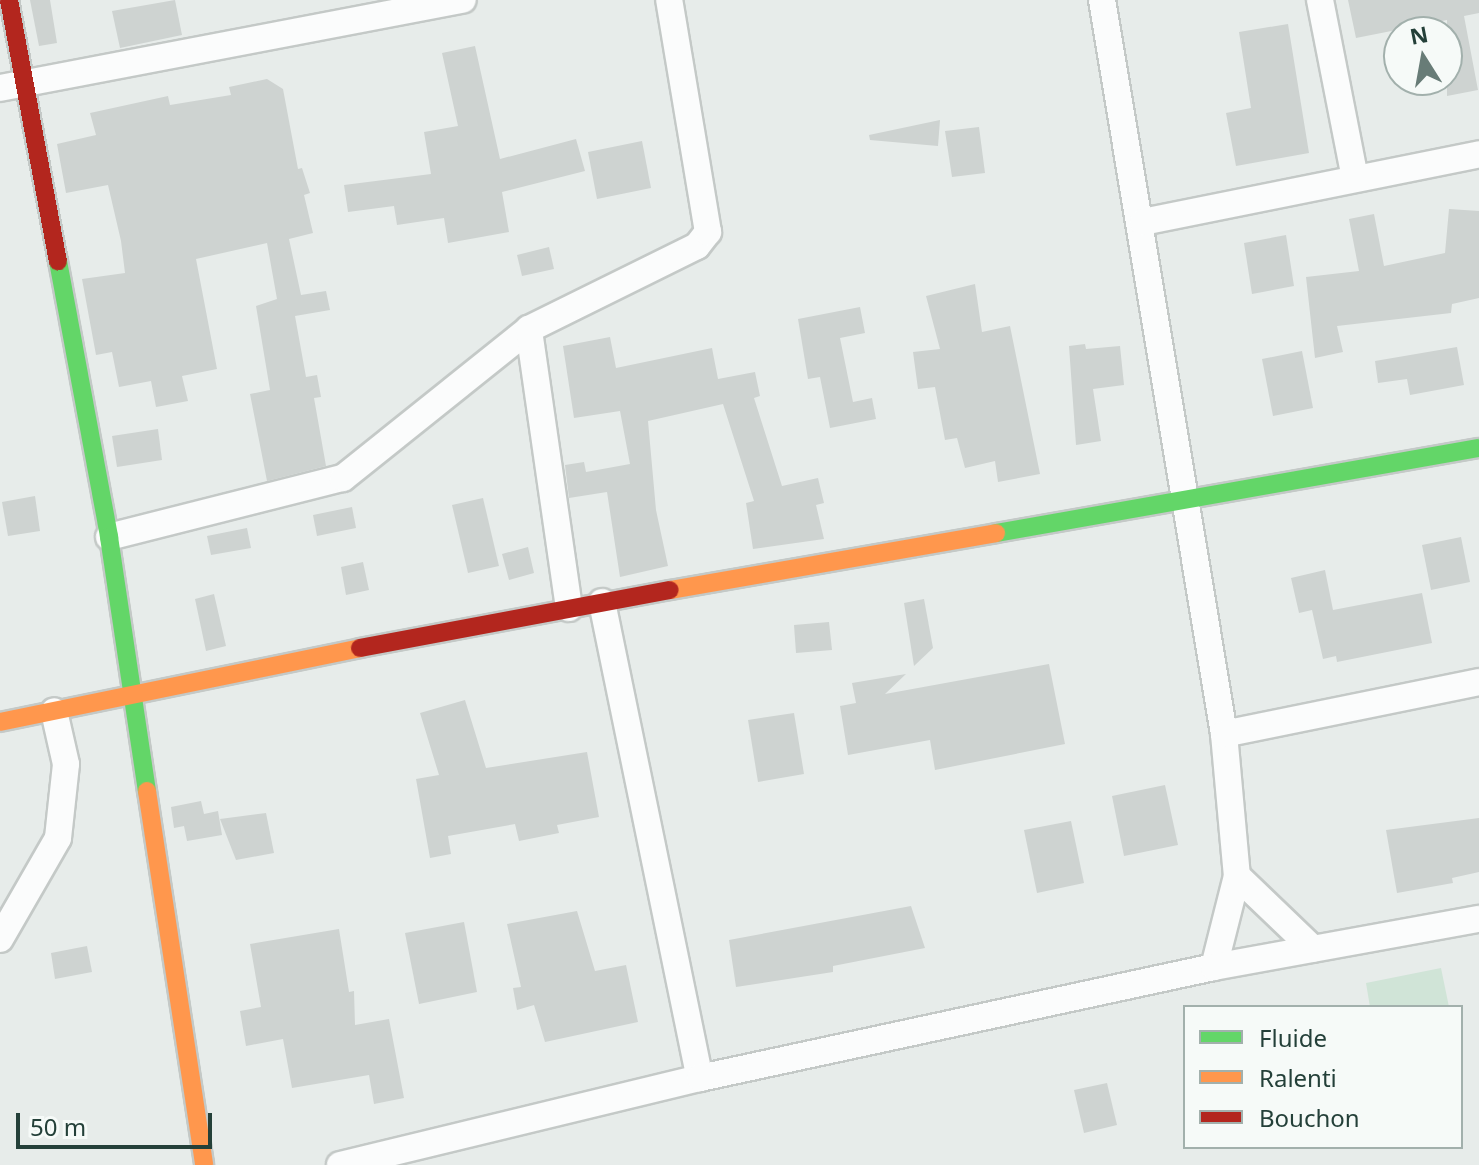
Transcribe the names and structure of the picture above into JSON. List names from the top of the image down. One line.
{"legend":["Fluide","Ralenti","Bouchon"],"scale_bar":"50 m","north":"top"}
